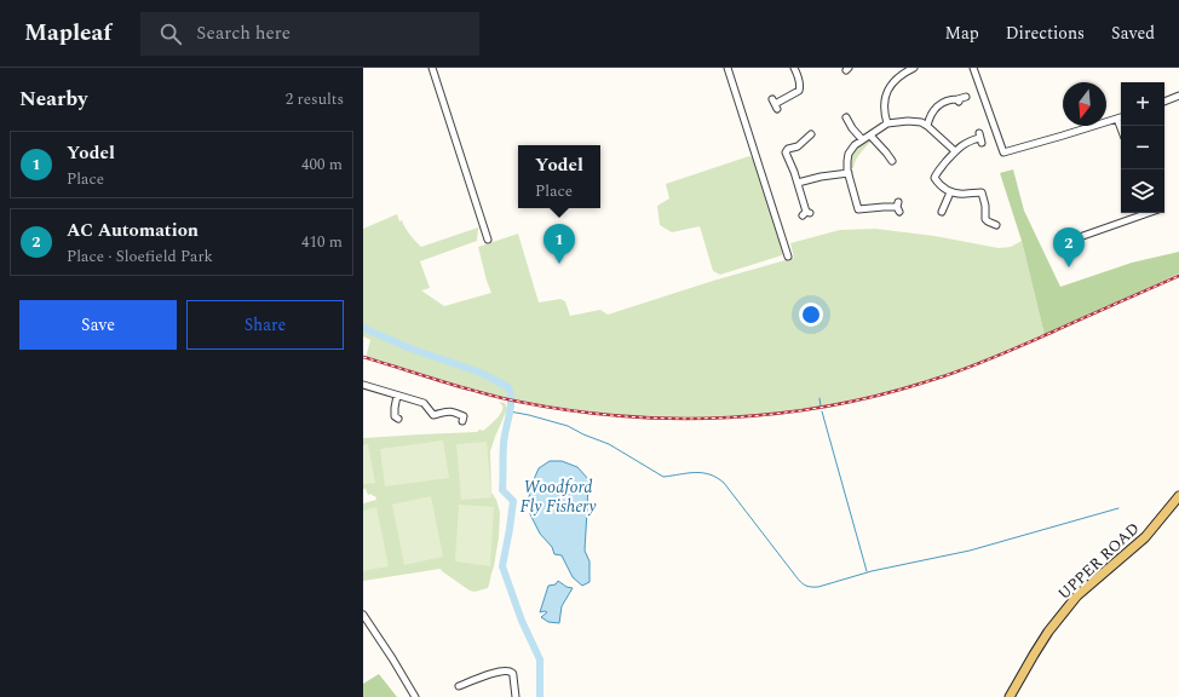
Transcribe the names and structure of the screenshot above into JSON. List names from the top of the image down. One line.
{"streets":{"main road":["UPPER ROAD"]},"water":["Woodford Fly Fishery"],"north":"bottom","page":{"header":"Mapleaf","search":"Search here","nav":["Map","Directions","Saved"],"heading":["Nearby","2 results"],"map_buttons":["+","−"],"list":[{"mark":"1","name":"Yodel","note":"Place","value":"400 m"},{"mark":"2","name":"AC Automation","note":"Place · Sloefield Park","value":"410 m"}],"popup":["Yodel","Place"],"pins":["1","2"],"buttons":["Save","Share"]}}
